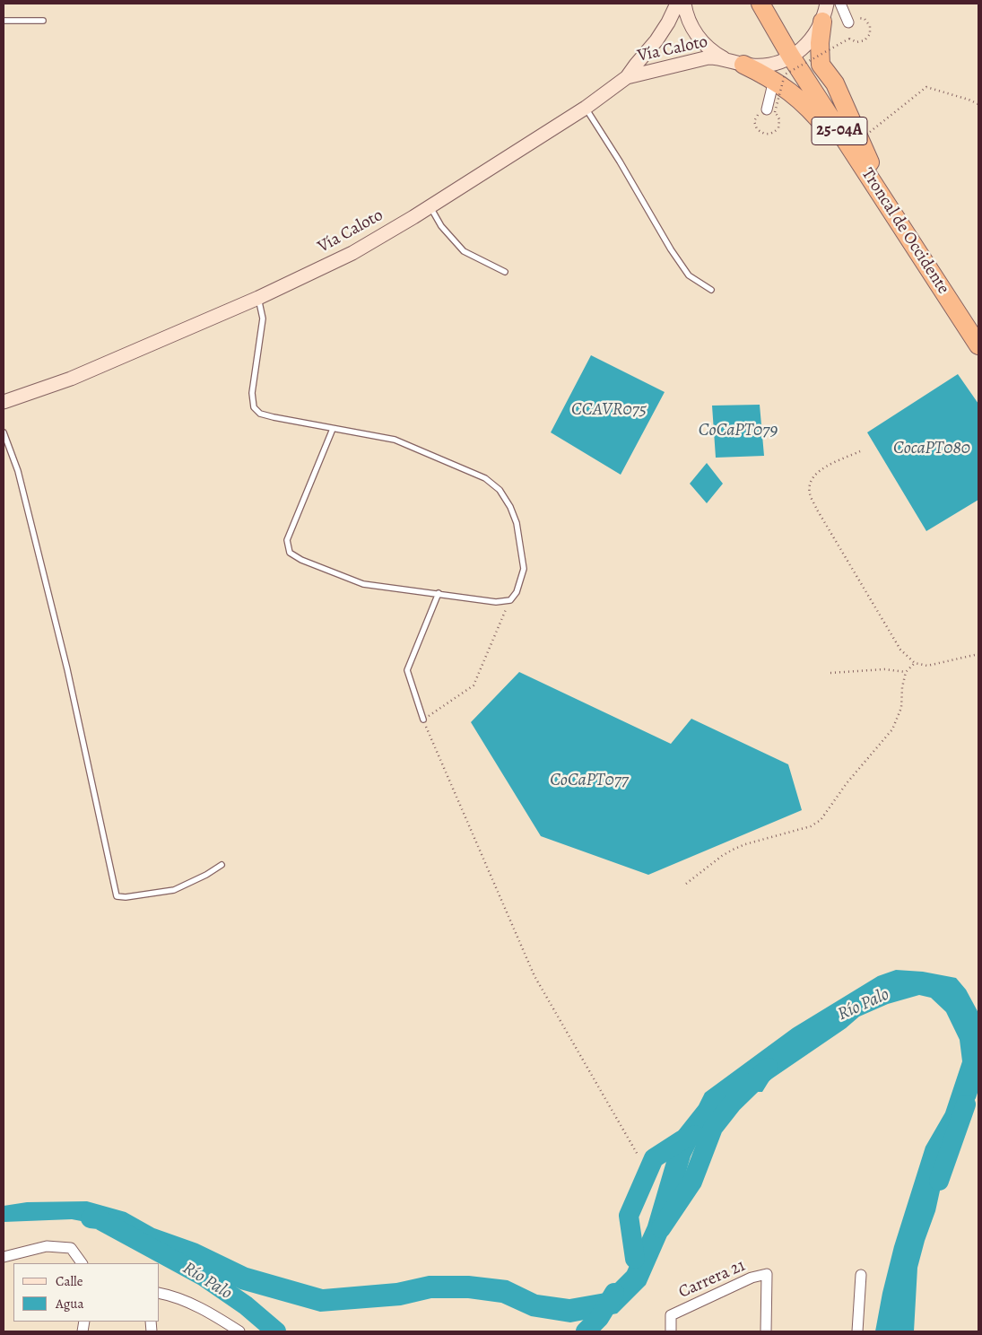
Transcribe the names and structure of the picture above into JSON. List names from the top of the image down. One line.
{"streets":{"highway":["25-04A","Troncal de Occidente"],"street":["Vía Caloto","Carrera 21"]},"crossings":[["Vía Caloto","Troncal de Occidente"]],"water":["CCAVR075","CoCaPT079","CocaPT080","CoCaPT077","Río Palo"],"legend":["Calle","Agua"]}
